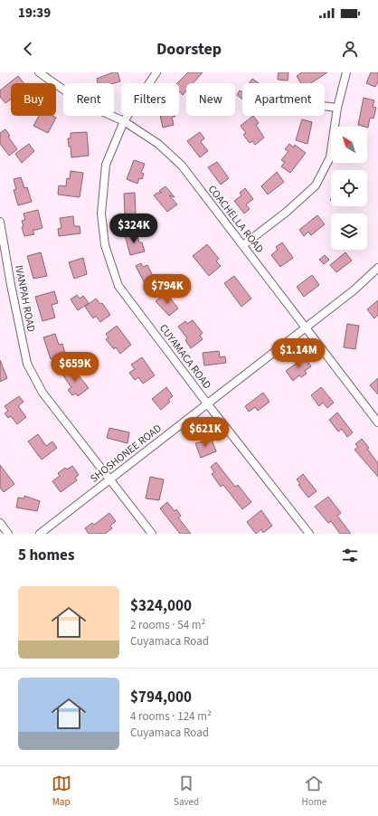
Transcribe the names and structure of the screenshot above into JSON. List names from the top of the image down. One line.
{"streets":{"street":["COACHELLA ROAD","IVANPAH ROAD","CUYAMACA ROAD","SHOSHONEE ROAD"]},"crossings":[["COACHELLA ROAD","CUYAMACA ROAD"],["COACHELLA ROAD","SHOSHONEE ROAD"],["IVANPAH ROAD","SHOSHONEE ROAD"],["CUYAMACA ROAD","SHOSHONEE ROAD"]],"north":"top left","page":{"status":"19:39","header":"Doorstep","chip":["Buy","Rent","Filters","New","Apartment"],"price":["$324K","$794K","$1.14M","$659K","$621K"],"heading":"5 homes","list":[{"name":"$324,000","note":"2 rooms · 54 m² · Cuyamaca Road"},{"name":"$794,000","note":"4 rooms · 124 m² · Cuyamaca Road"}],"tabs":["Map","Saved","Home"]}}
